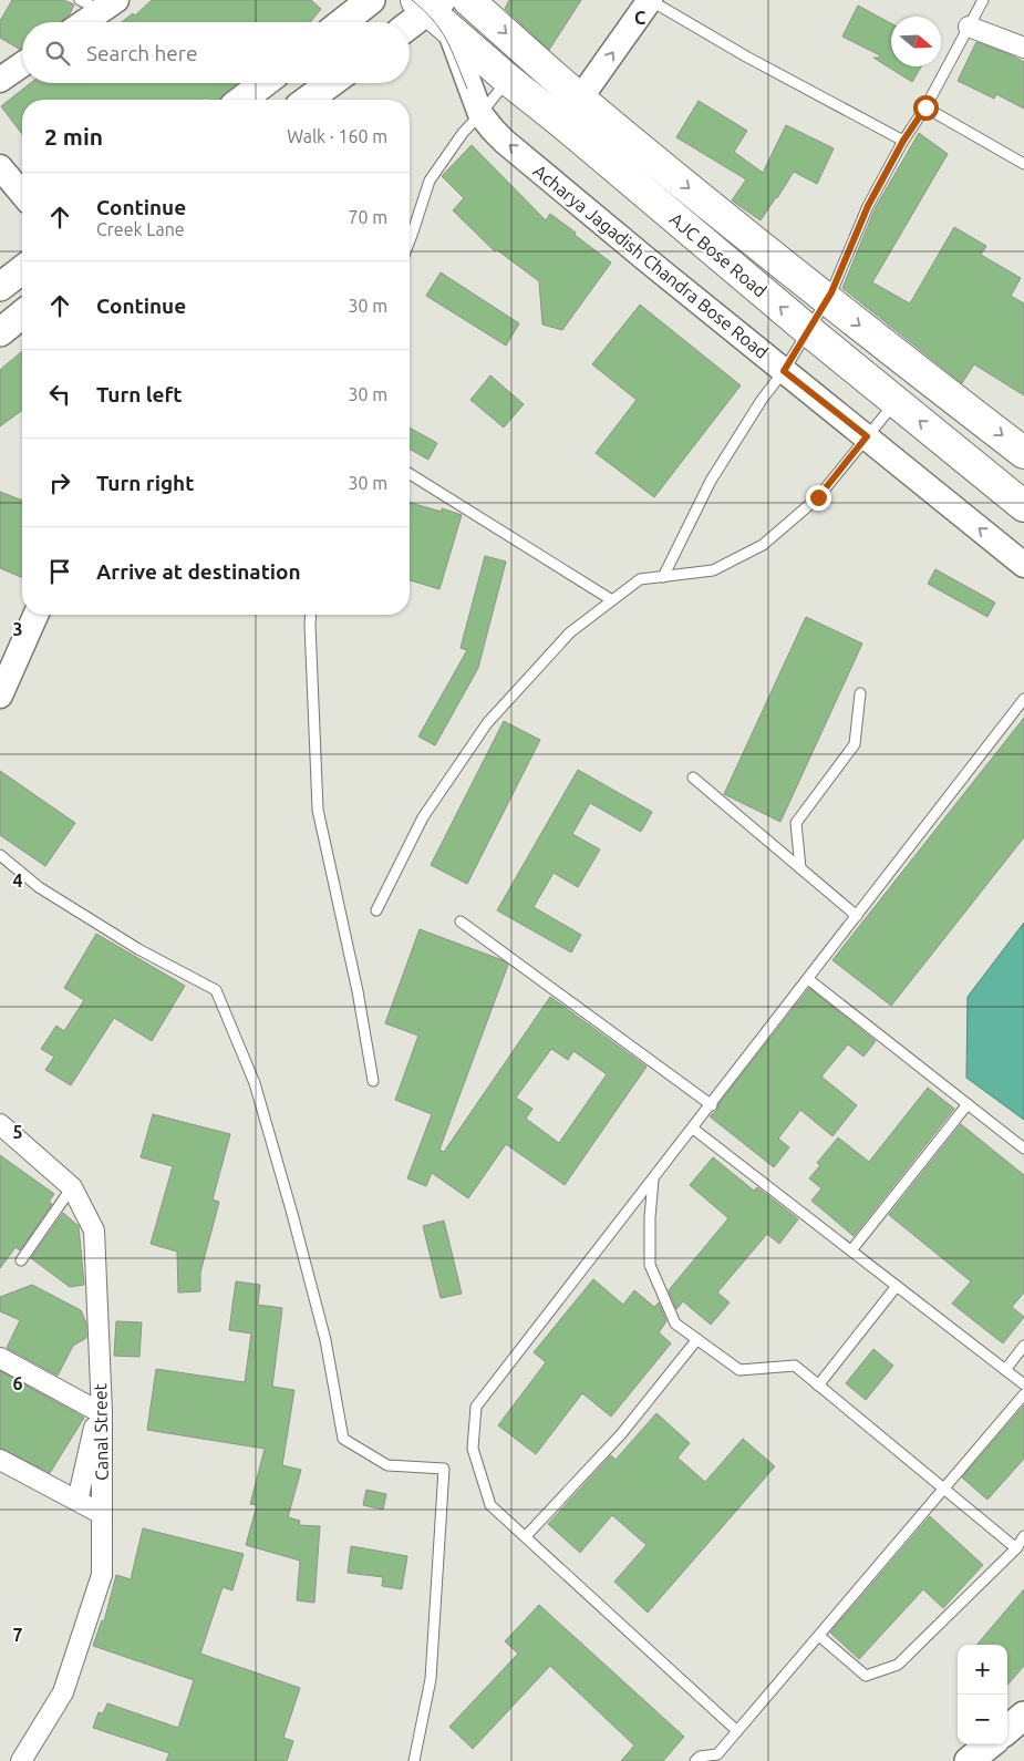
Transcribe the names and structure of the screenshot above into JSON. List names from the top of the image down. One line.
{"streets":{"main road":["AJC Bose Road"],"street":["Acharya Jagadish Chandra Bose Road","Canal Street"]},"crossings":[["AJC Bose Road","Acharya Jagadish Chandra Bose Road"]],"one_way":["Acharya Jagadish Chandra Bose Road"],"north":"right","page":{"search":"Search here","heading":["2 min","Walk · 160 m"],"list":[["Continue","Creek Lane","70 m"],["Continue","30 m"],["Turn left","30 m"],["Turn right","30 m"],"Arrive at destination"],"map_buttons":["+","−"]},"grid":{"columns":["C"],"rows":["3","4","5","6","7"]}}
